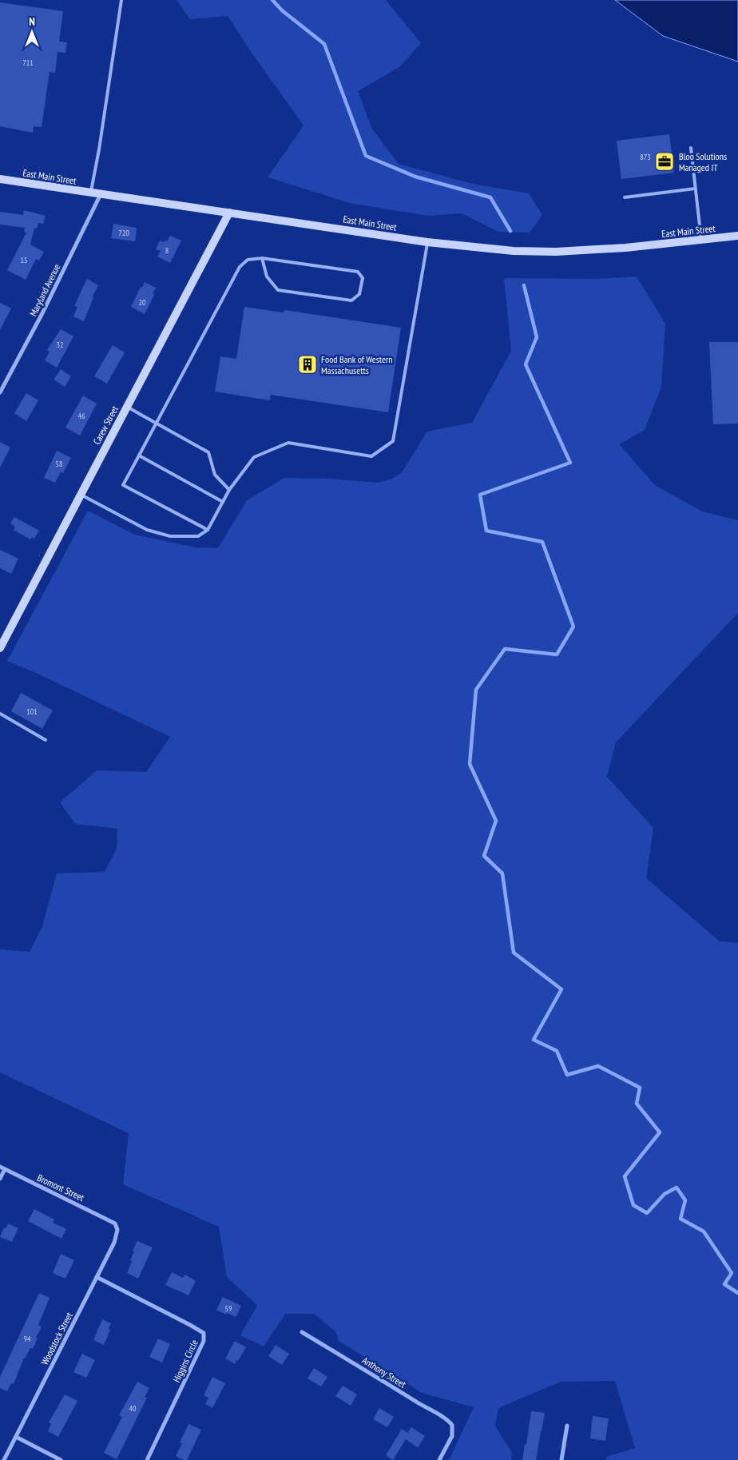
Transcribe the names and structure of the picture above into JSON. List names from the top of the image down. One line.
{"streets":{"main road":["East Main Street","Carew Street"],"street":["Maryland Avenue","Bromont Street","Woodstock Street","Higgins Circle","Anthony Street"]},"crossings":[["East Main Street","Maryland Avenue"],["East Main Street","Carew Street"],["Bromont Street","Woodstock Street"],["Woodstock Street","Higgins Circle"]],"places":{"office":["Bloo Solutions Managed IT"],"building":["Food Bank of Western Massachusetts"]},"house_numbers":["711","873","720","8","15","20","32","46","58","101","59","94","40"],"north":"top"}
